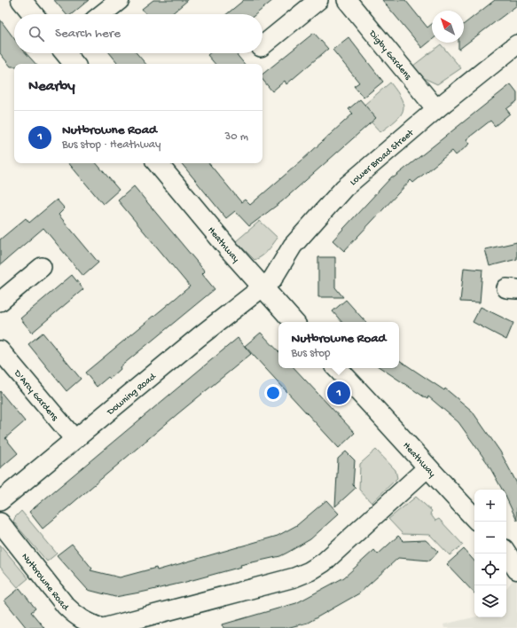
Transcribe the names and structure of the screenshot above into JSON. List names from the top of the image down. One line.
{"streets":{"main road":["Heathway"],"street":["Digby Gardens","Lower Broad Street","Downing Road","D'Arcy Gardens","Nutbrowne Road"]},"crossings":[["Digby Gardens","Lower Broad Street"],["Lower Broad Street","Heathway"],["Lower Broad Street","Downing Road"],["Heathway","Downing Road"],["Heathway","Nutbrowne Road"],["Downing Road","D'Arcy Gardens"]],"north":"top left","page":{"search":"Search here","heading":"Nearby","list":[{"mark":"1","name":"Nutbrowne Road","note":"Bus stop · Heathway","value":"30 m"}],"popup":["Nutbrowne Road","Bus stop"],"pins":"1","map_buttons":["+","−"]}}
